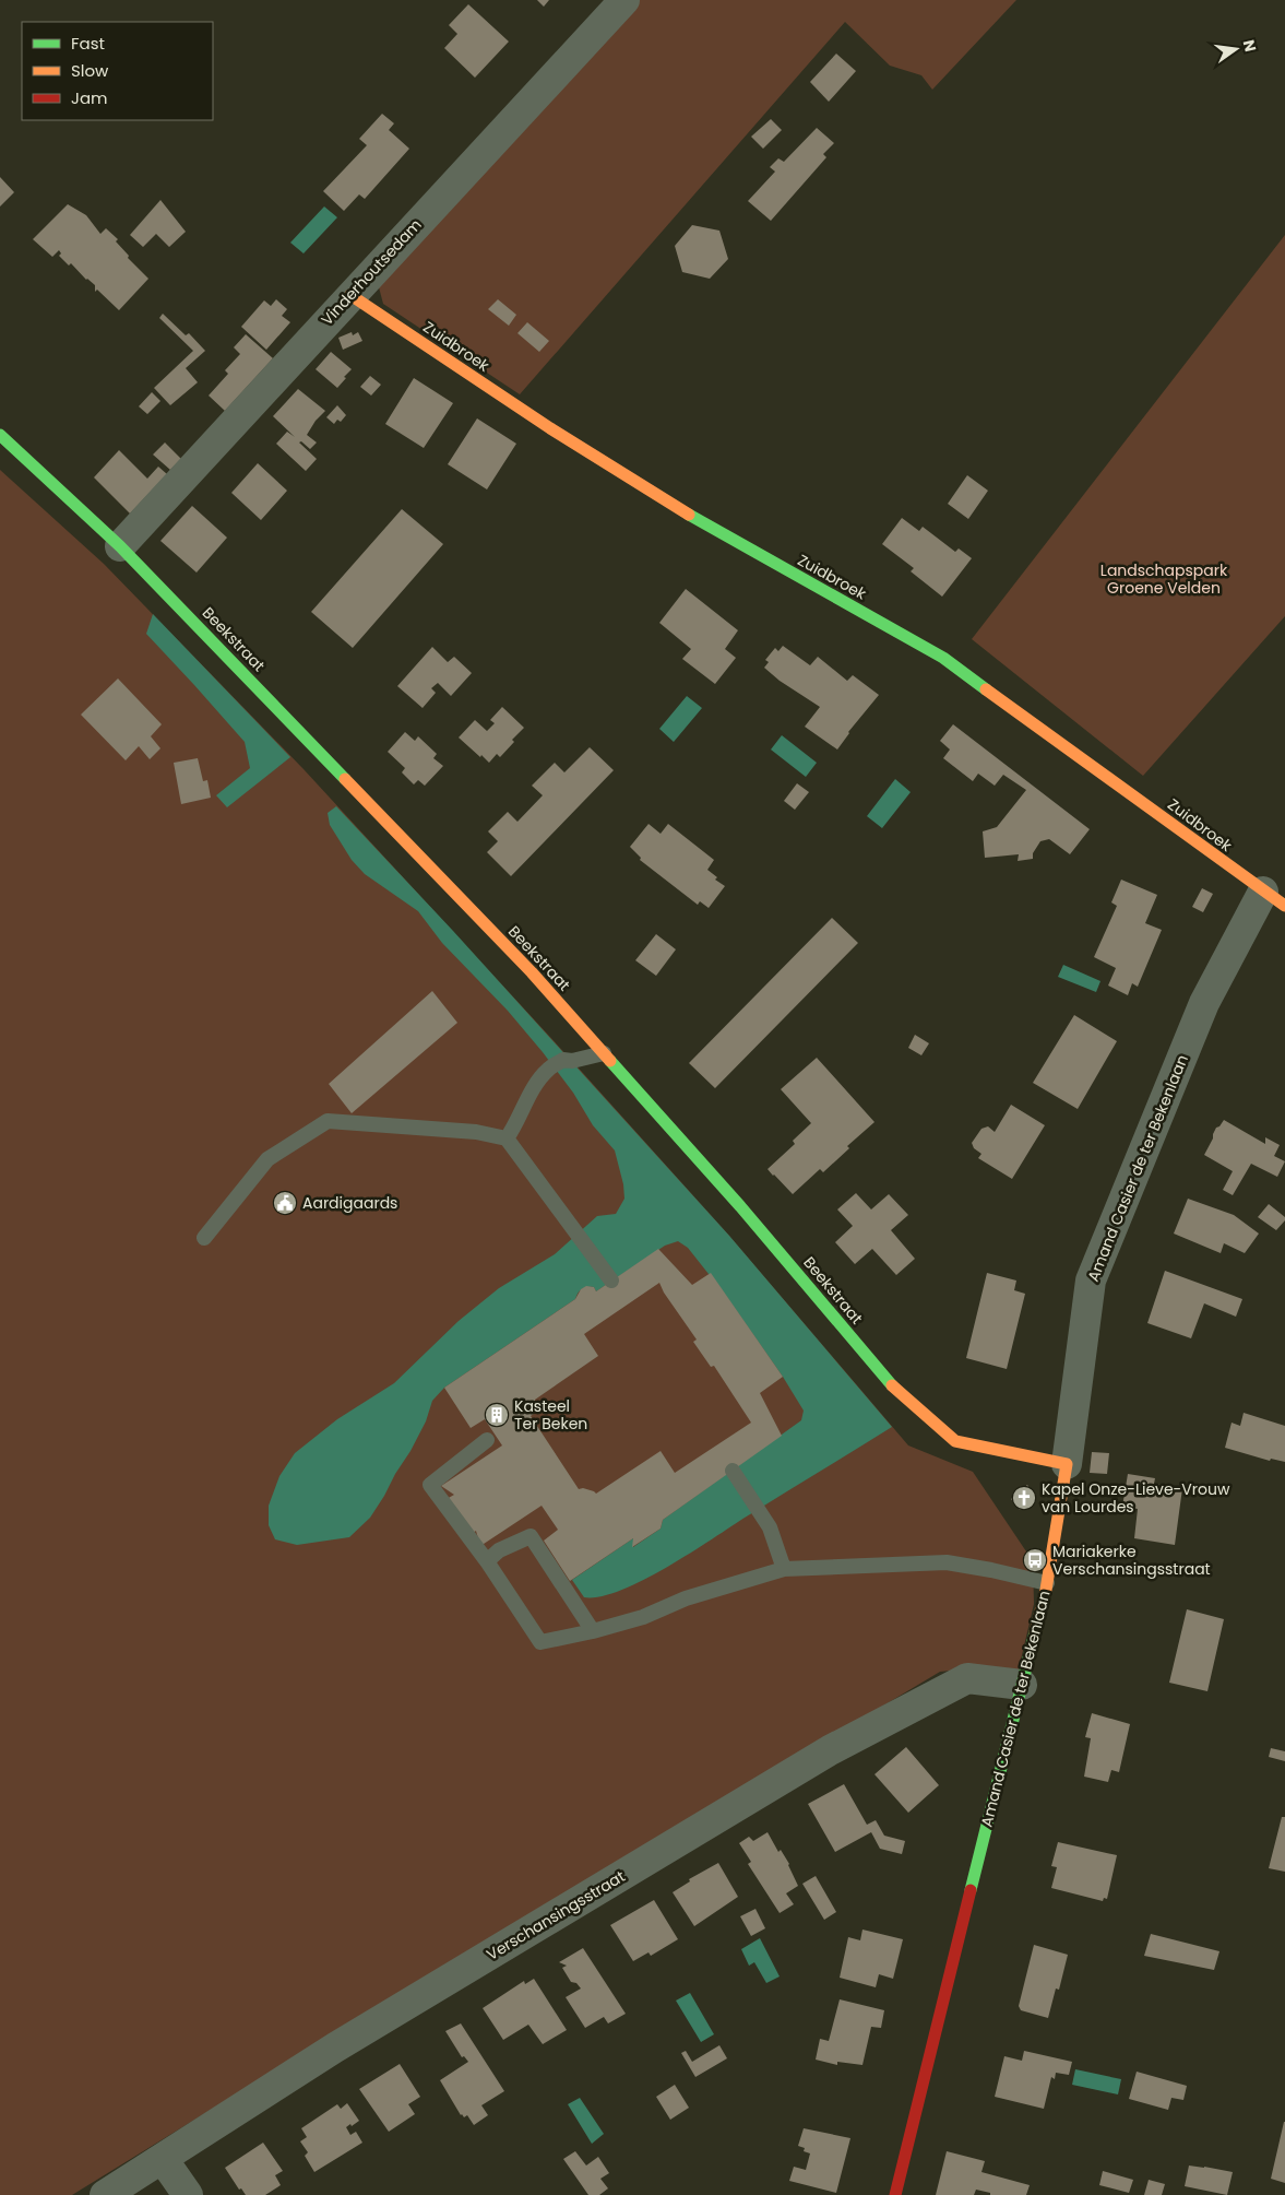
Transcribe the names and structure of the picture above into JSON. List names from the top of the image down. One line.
{"streets":{"street":["Vinderhoutsedam","Zuidbroek","Beekstraat","Amand Casier de ter Bekenlaan","Verschansingsstraat"]},"crossings":[["Vinderhoutsedam","Zuidbroek"],["Vinderhoutsedam","Beekstraat"],["Zuidbroek","Amand Casier de ter Bekenlaan"],["Beekstraat","Amand Casier de ter Bekenlaan"],["Amand Casier de ter Bekenlaan","Verschansingsstraat"]],"parks":["Landschapspark Groene Velden"],"places":{"public building":["Aardigaards"],"building":["Kasteel Ter Beken"],"church":["Kapel Onze-Lieve-Vrouw van Lourdes"],"bus stop":["Mariakerke Verschansingsstraat"]},"legend":["Fast","Slow","Jam"],"north":"right"}
